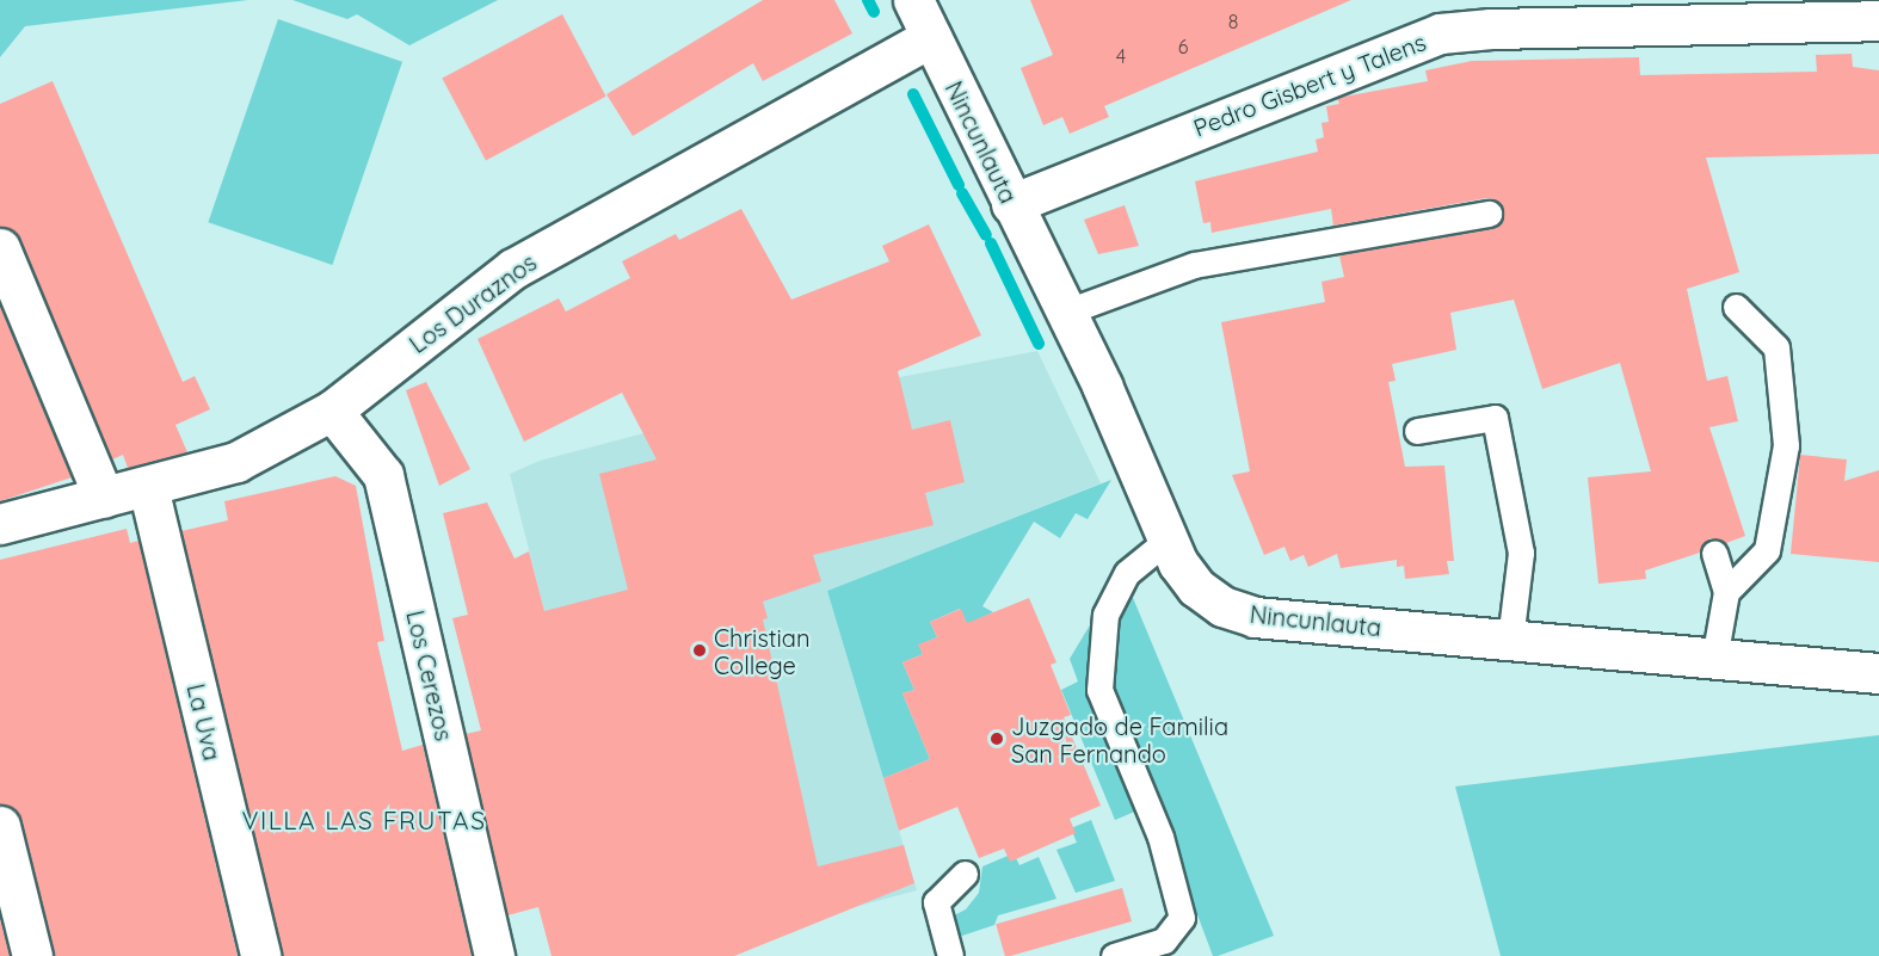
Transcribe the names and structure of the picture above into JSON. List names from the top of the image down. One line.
{"streets":{"street":["Pedro Gisbert y Talens","Nincunlauta","Los Duraznos","Los Cerezos","La Uva"]},"crossings":[["Pedro Gisbert y Talens","Nincunlauta"],["Nincunlauta","Los Duraznos"],["Los Duraznos","Los Cerezos"],["Los Duraznos","La Uva"]],"districts":["VILLA LAS FRUTAS"],"places":["Christian College","Juzgado de Familia San Fernando"],"house_numbers":["8","6","4"]}
